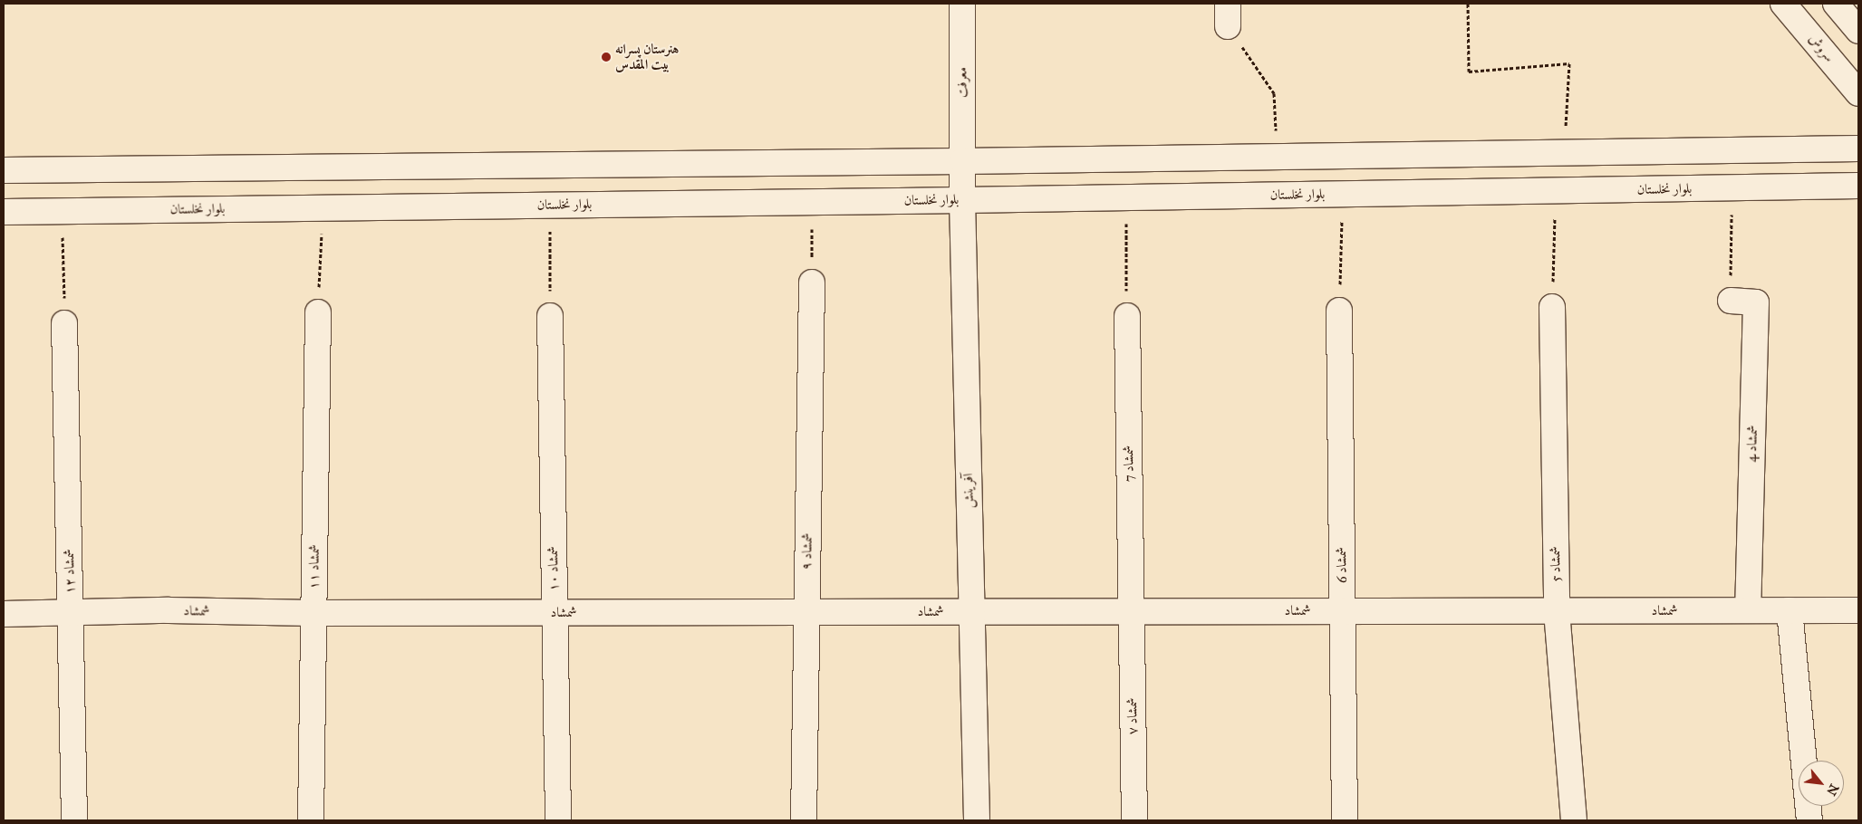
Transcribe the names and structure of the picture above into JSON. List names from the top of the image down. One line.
{"streets":{"street":["سروش","معرفت","بلوار نخلستان","شمشاد 4","شمشاد 7","آفرینش","شمشاد ۹","شمشاد 5","شمشاد 6","شمشاد ۱۱","شمشاد ۱۰","شمشاد ۱۲","شمشاد","شمشاد ۷"]},"crossings":[["معرفت","آفرینش"],["بلوار نخلستان","آفرینش"],["شمشاد 4","شمشاد"],["شمشاد 7","شمشاد"],["شمشاد 7","شمشاد ۷"],["آفرینش","شمشاد"],["شمشاد ۹","شمشاد"],["شمشاد 5","شمشاد"],["شمشاد 6","شمشاد"],["شمشاد ۱۱","شمشاد"],["شمشاد ۱۰","شمشاد"],["شمشاد ۱۲","شمشاد"],["شمشاد","شمشاد ۷"]],"places":["هنرستان پسرانه بیت المقدس"],"north":"bottom right"}
